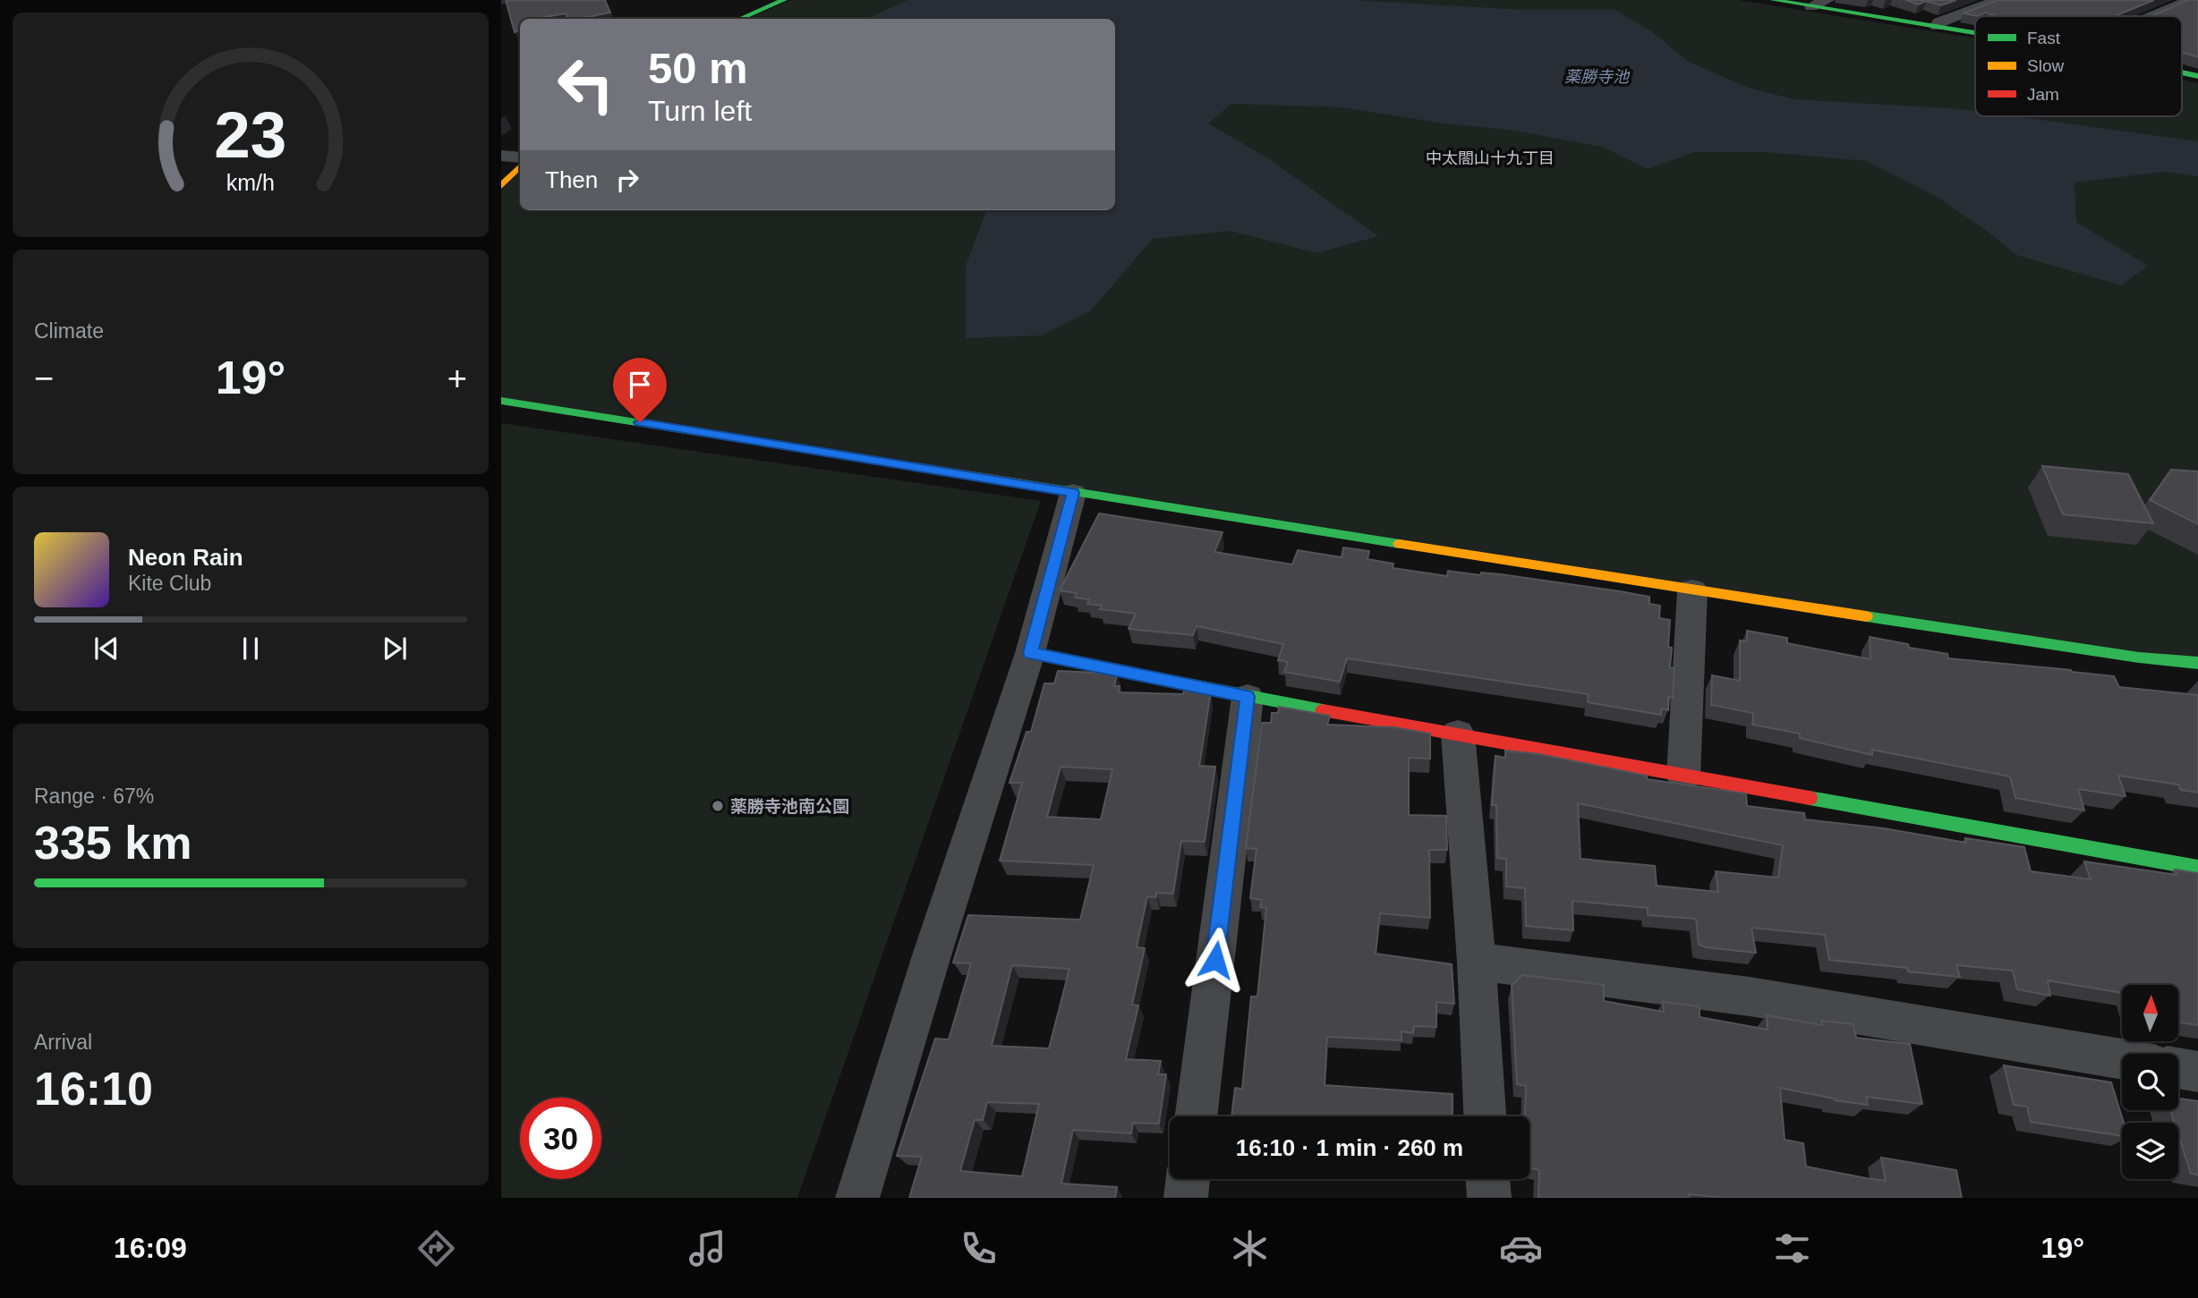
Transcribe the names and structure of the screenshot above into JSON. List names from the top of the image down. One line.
{"districts":["中太閤山十九丁目"],"water":["薬勝寺池"],"places":["薬勝寺池南公園"],"legend":["Fast","Slow","Jam"],"north":"top","page":{"turn":["50 m","Turn left"],"then":"Then","tile":["Climate",["Range · 67%","335 km"],["Arrival","16:10"]],"heat":["−","19°","+"],"song":["Neon Rain","Kite Club"],"limit":"30","trip":"16:10 · 1 min · 260 m","tabs":["16:09","19°"],"gauge":["23","km/h"]}}
